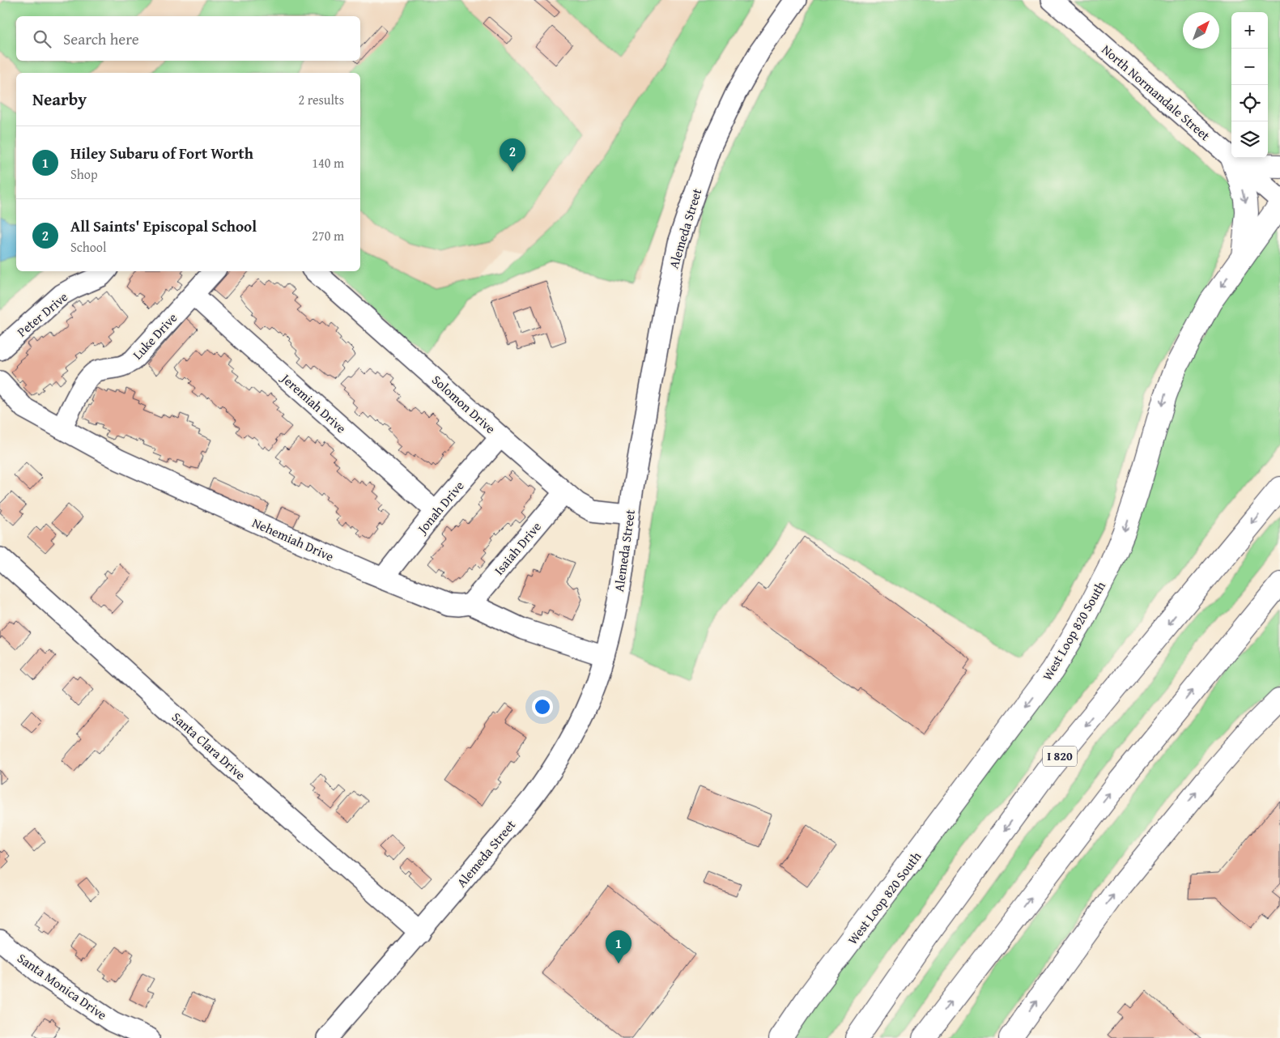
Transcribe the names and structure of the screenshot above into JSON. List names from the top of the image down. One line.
{"streets":{"main road":["West Loop 820 South","I 820"],"street":["North Normandale Street","Alemeda Street","Peter Drive","Luke Drive","Jeremiah Drive","Solomon Drive","Jonah Drive","Nehemiah Drive","Isaiah Drive","Santa Clara Drive","Santa Monica Drive"]},"crossings":[["Alemeda Street","Solomon Drive"],["Alemeda Street","Nehemiah Drive"],["Alemeda Street","Santa Clara Drive"],["Luke Drive","Jeremiah Drive"],["Luke Drive","Nehemiah Drive"],["Jeremiah Drive","Jonah Drive"],["Solomon Drive","Jonah Drive"],["Solomon Drive","Isaiah Drive"],["Jonah Drive","Nehemiah Drive"],["Nehemiah Drive","Isaiah Drive"]],"north":"top right","page":{"map_buttons":["+","−"],"search":"Search here","heading":["Nearby","2 results"],"list":[{"mark":"1","name":"Hiley Subaru of Fort Worth","note":"Shop","value":"140 m"},{"mark":"2","name":"All Saints' Episcopal School","note":"School","value":"270 m"}],"pins":["2","1"]}}
